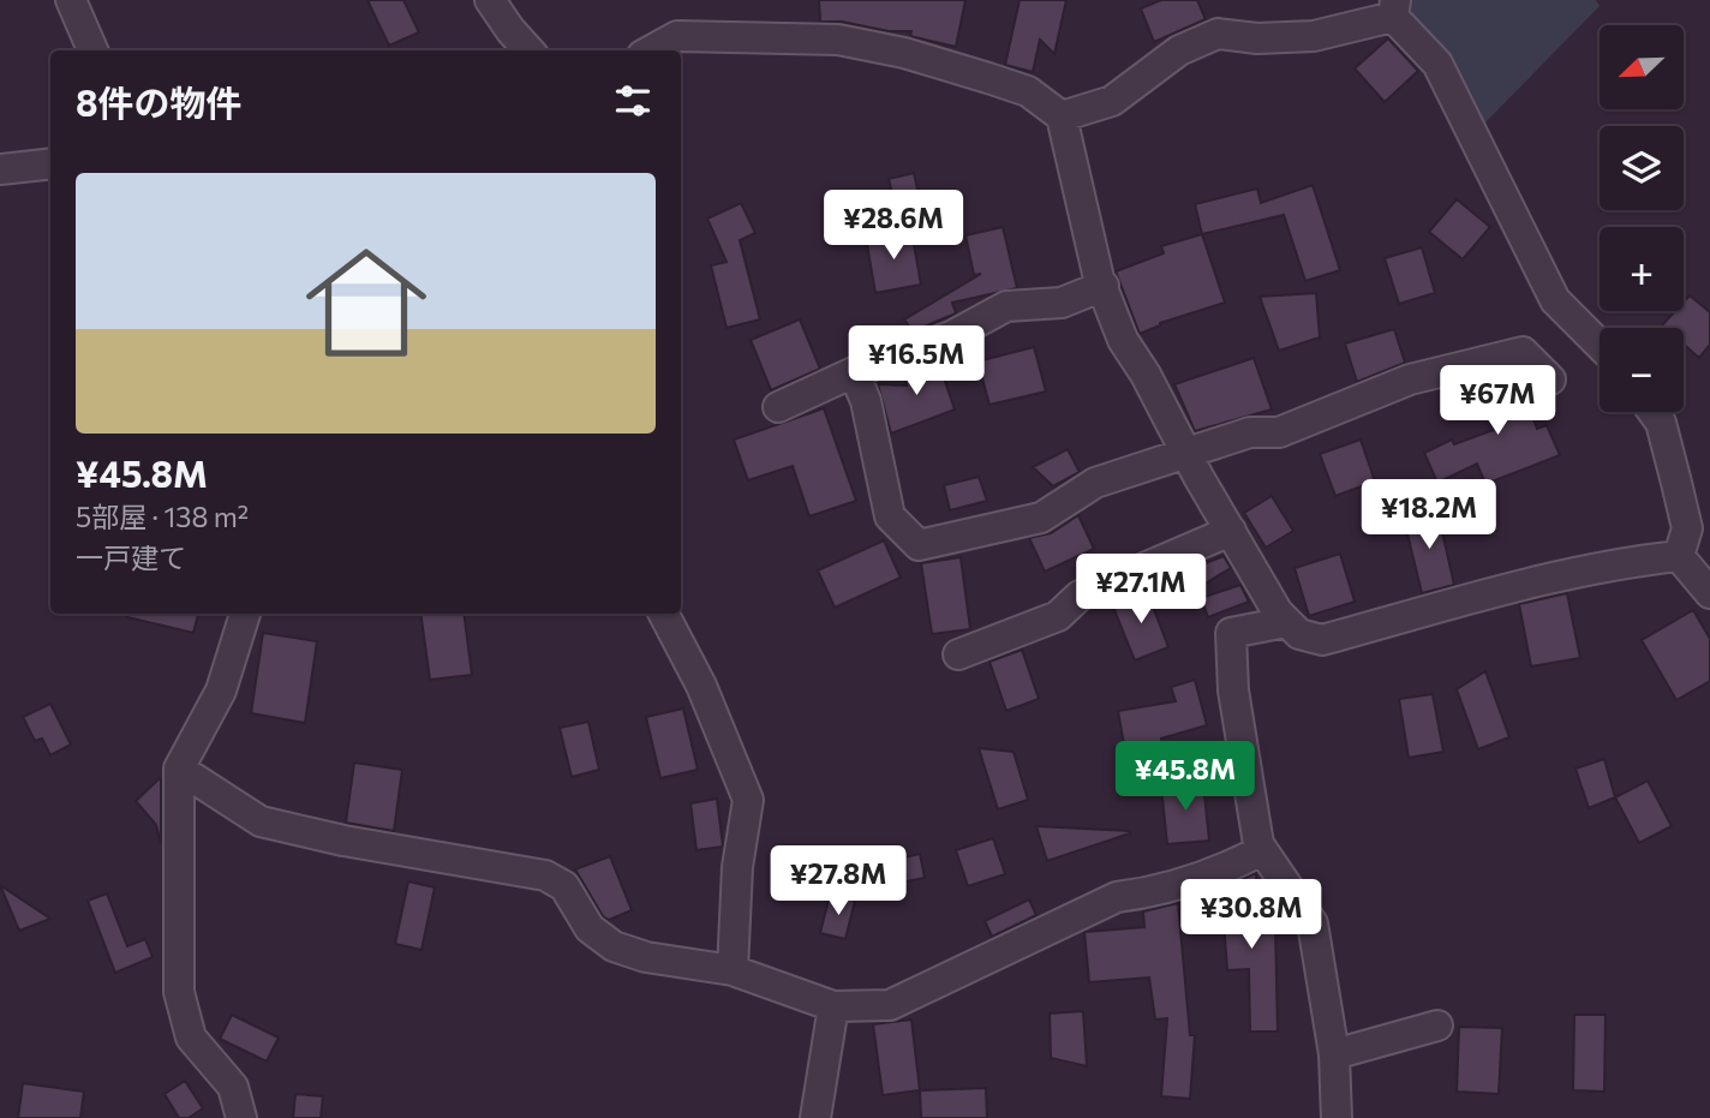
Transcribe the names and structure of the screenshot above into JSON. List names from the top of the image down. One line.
{"north":"bottom left","page":{"map_buttons":["+","−"],"heading":"8件の物件","list":[{"name":"¥45.8M","note":"5部屋 · 138 m² · 一戸建て"}],"price":["¥28.6M","¥16.5M","¥67M","¥18.2M","¥27.1M","¥45.8M","¥27.8M","¥30.8M"]}}
